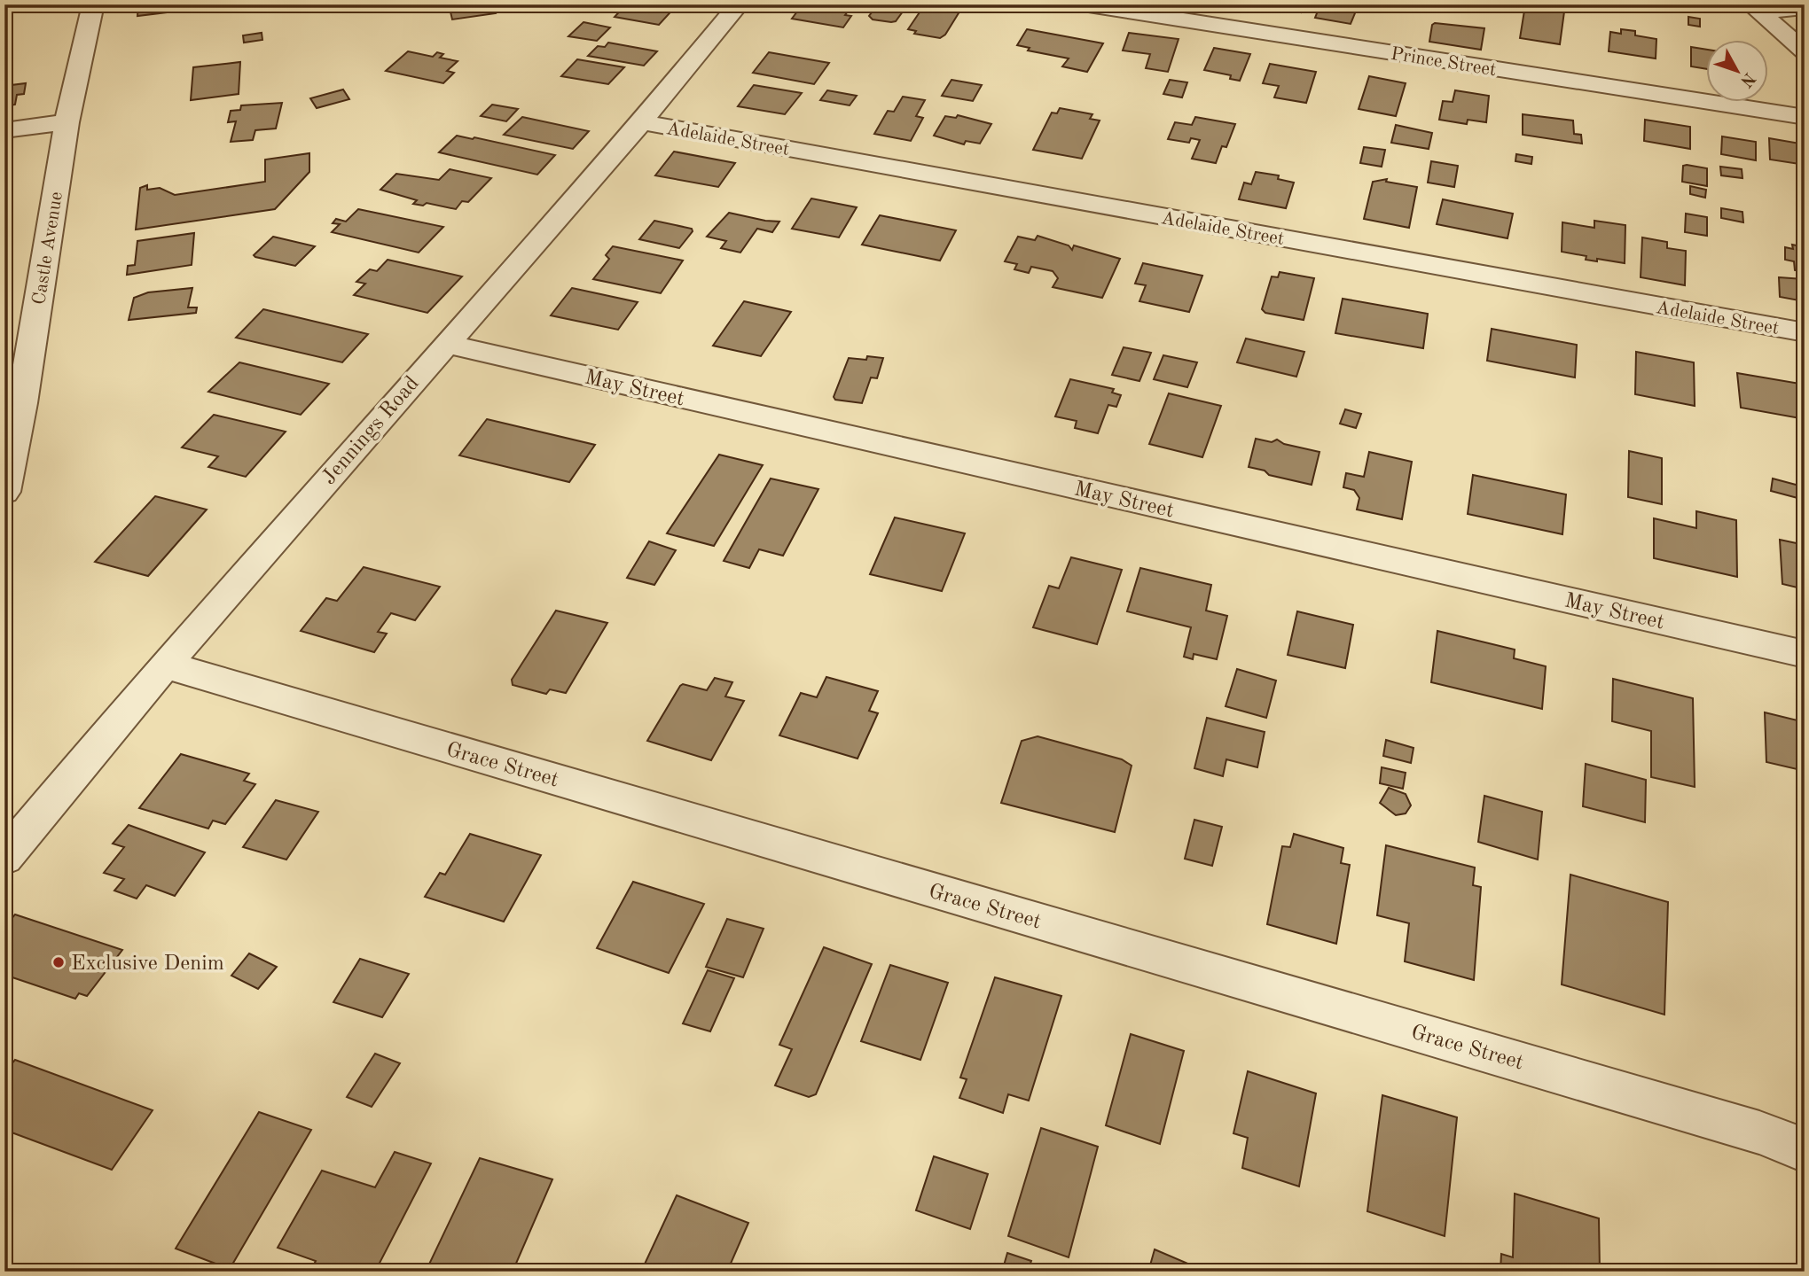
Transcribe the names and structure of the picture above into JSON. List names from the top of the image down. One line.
{"streets":{"street":["Prince Street","Adelaide Street","Castle Avenue","May Street","Jennings Road","Grace Street"]},"crossings":[["Adelaide Street","Jennings Road"],["May Street","Jennings Road"],["Jennings Road","Grace Street"]],"places":["Exclusive Denim"],"north":"bottom right"}
